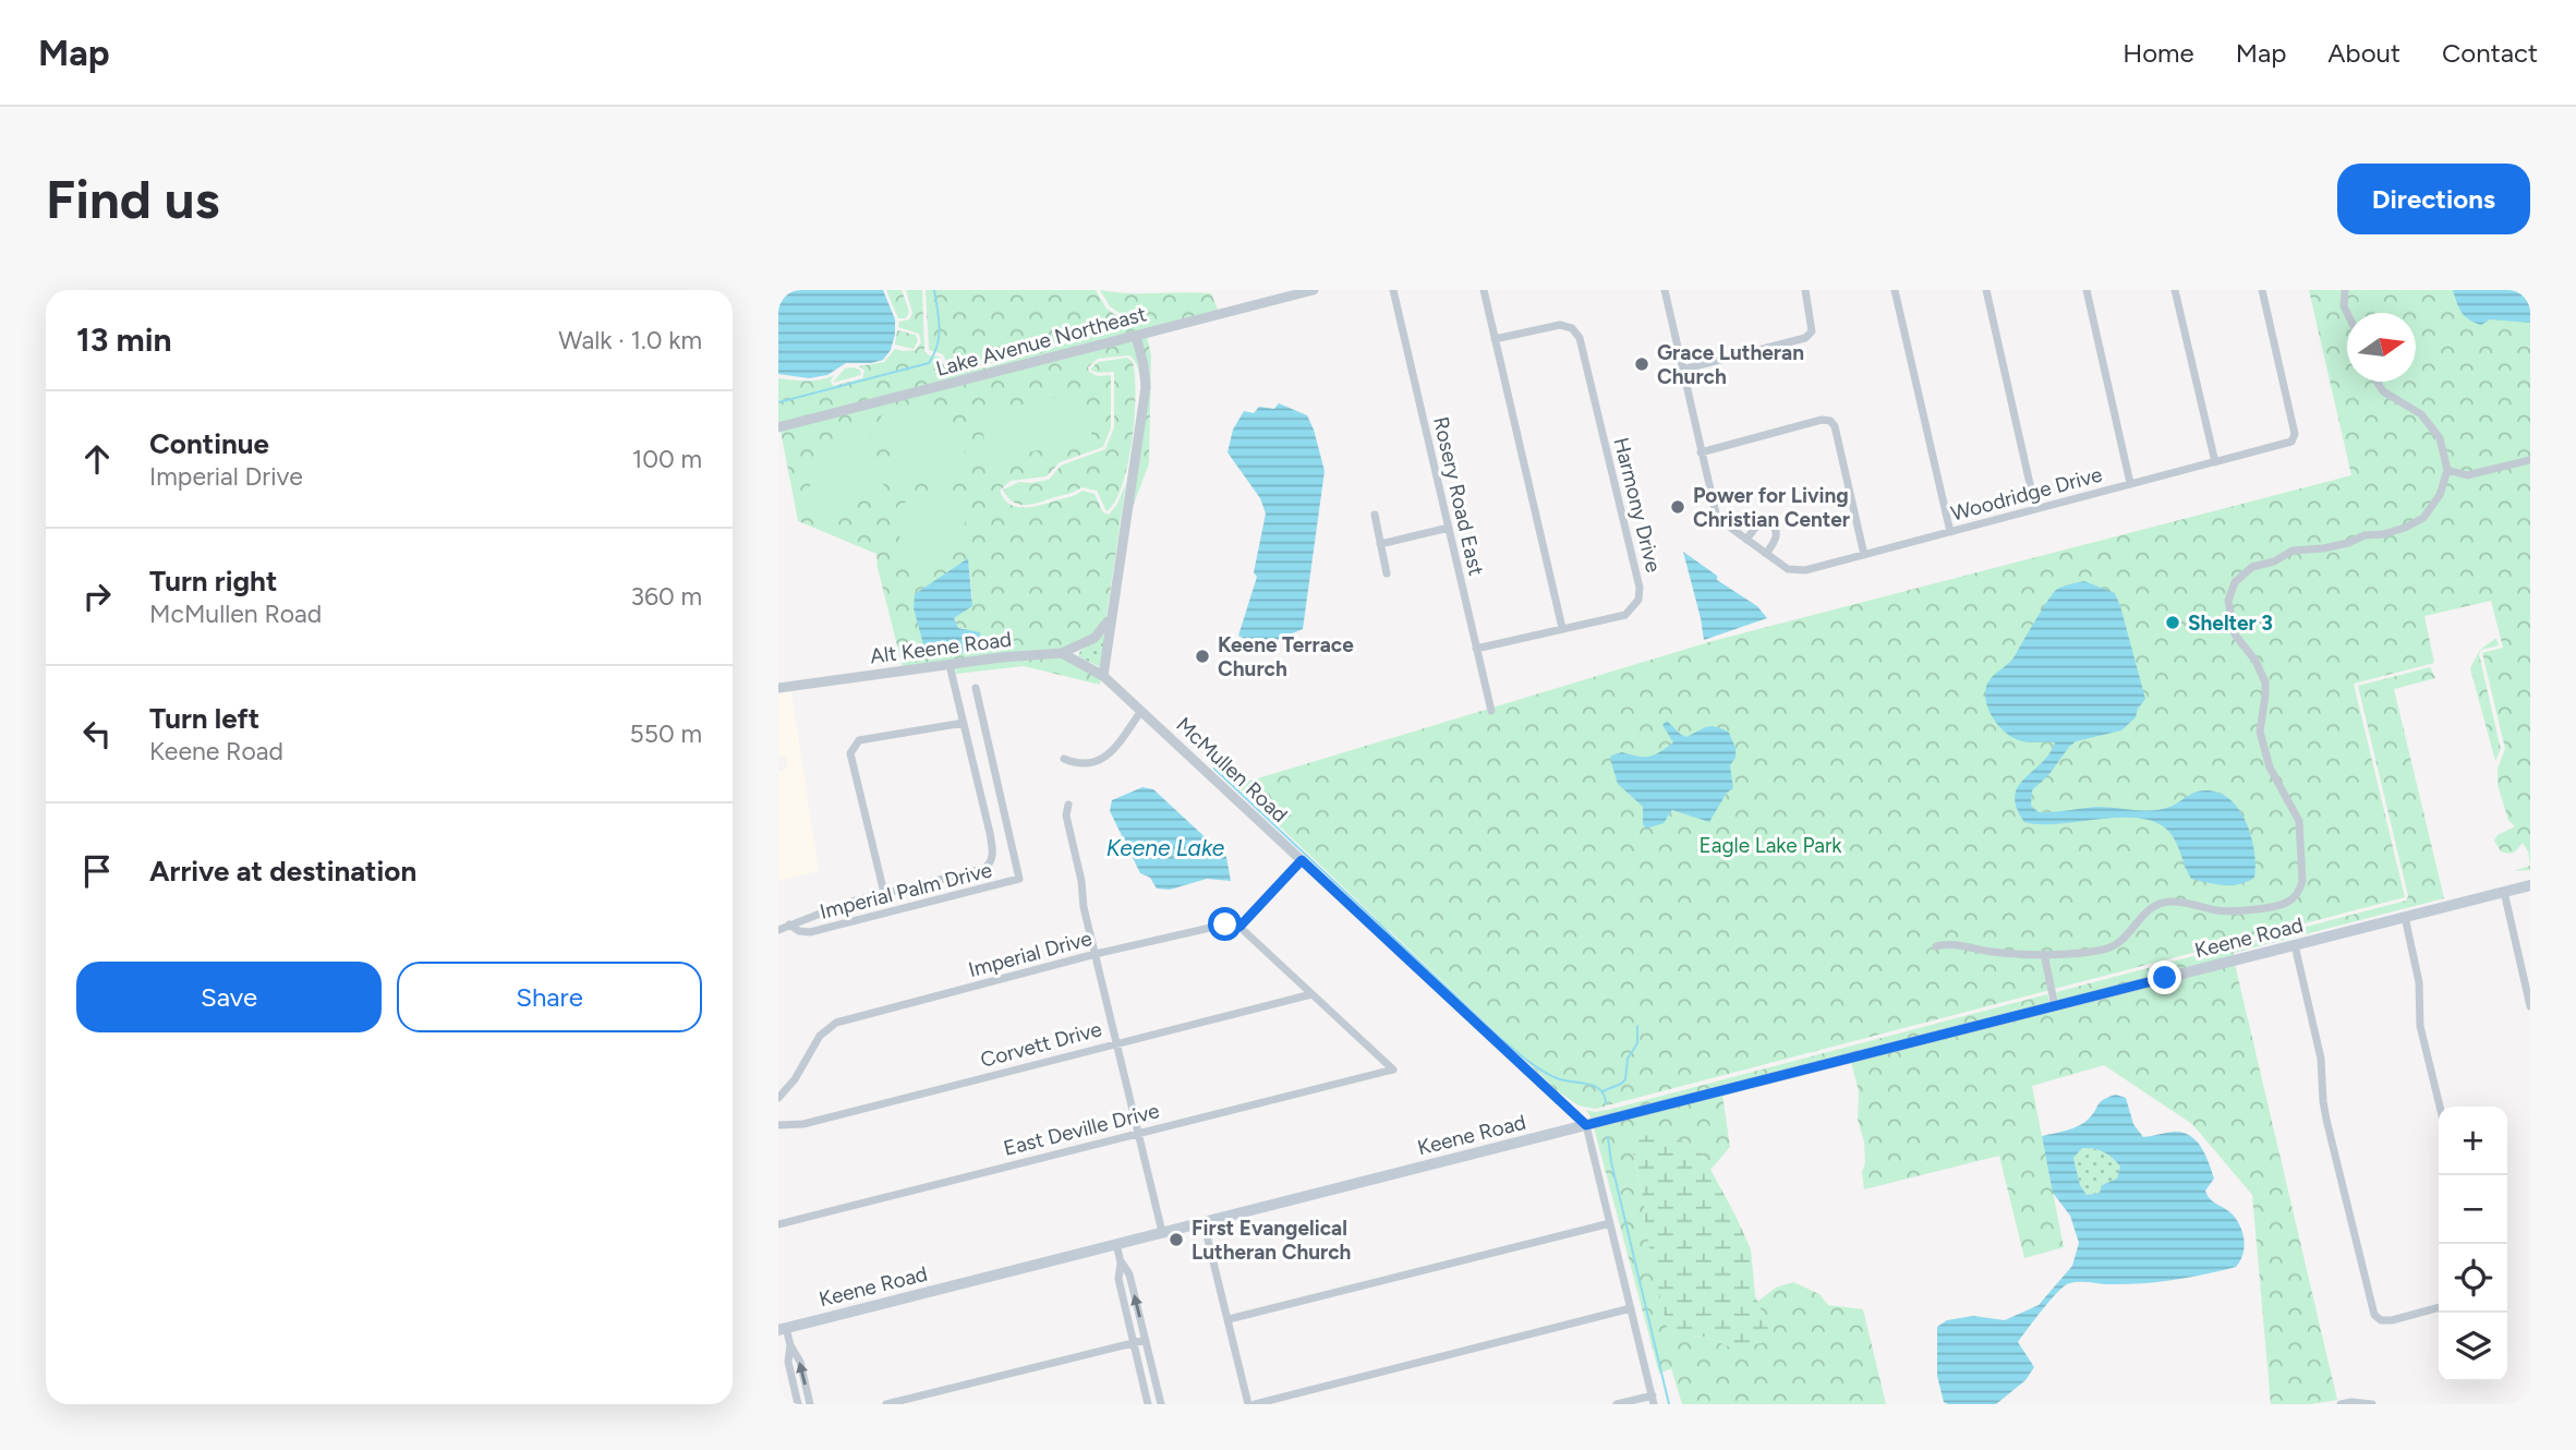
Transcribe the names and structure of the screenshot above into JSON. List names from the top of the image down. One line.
{"streets":{"main road":["Keene Road"],"street":["Lake Avenue Northeast","Woodridge Drive","Rosery Road East","Harmony Drive","Alt Keene Road","McMullen Road","Imperial Palm Drive","Imperial Drive","Corvett Drive","East Deville Drive"]},"crossings":[["Rosery Road East","Harmony Drive"],["McMullen Road","Keene Road"],["Corvett Drive","East Deville Drive"]],"water":["Keene Lake"],"parks":["Eagle Lake Park"],"places":["Grace Lutheran Church","Power for Living Christian Center","Shelter 3","Keene Terrace Church","First Evangelical Lutheran Church"],"north":"right","page":{"header":"Map","nav":["Home","Map","About","Contact"],"buttons":["Directions",["Save","Share"]],"title":"Find us","heading":["13 min","Walk · 1.0 km"],"list":[["Continue","Imperial Drive","100 m"],["Turn right","McMullen Road","360 m"],["Turn left","Keene Road","550 m"],"Arrive at destination"],"map_buttons":["+","−"]}}
